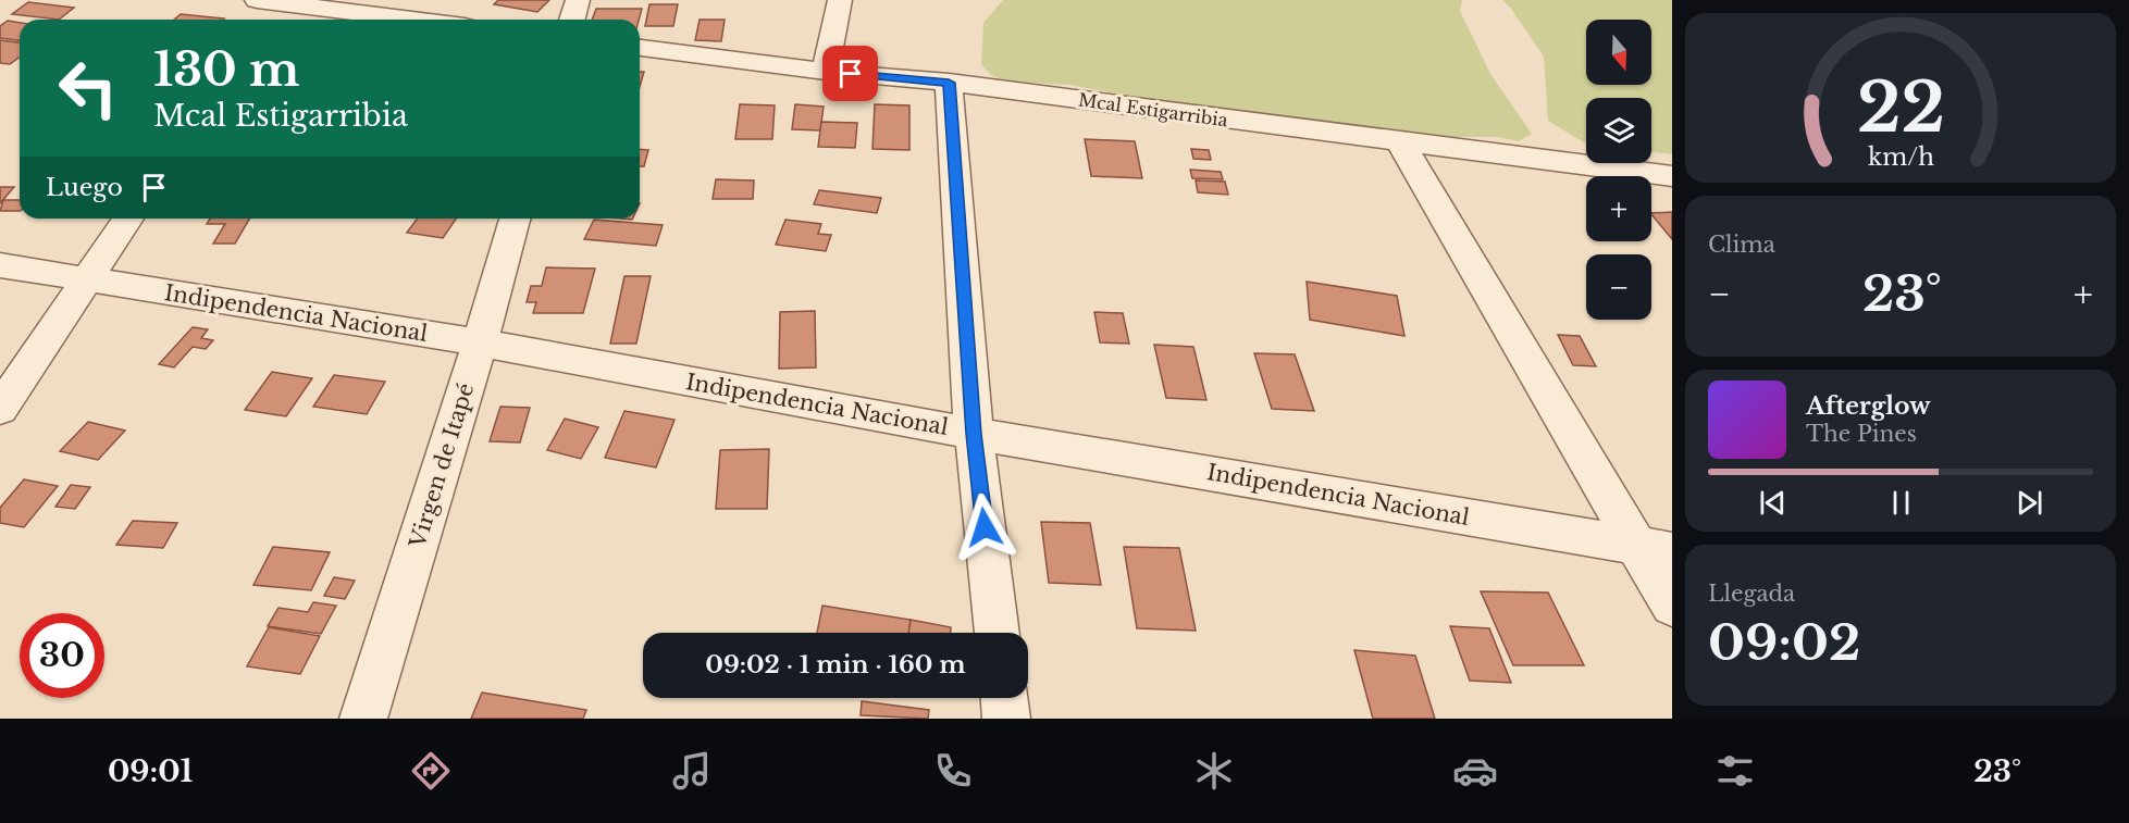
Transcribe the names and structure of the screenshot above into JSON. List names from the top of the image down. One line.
{"streets":{"street":["Mcal Estigarribia","Indipendencia Nacional","Virgen de Itapé"]},"crossings":[["Indipendencia Nacional","Virgen de Itapé"]],"north":"bottom","page":{"map_buttons":["+","−"],"turn":["130 m","Mcal Estigarribia"],"then":"Luego","tile":["Clima",["Llegada","09:02"]],"heat":["−","23°","+"],"song":["Afterglow","The Pines"],"limit":"30","trip":"09:02 · 1 min · 160 m","tabs":["09:01","23°"],"gauge":["22","km/h"]}}
